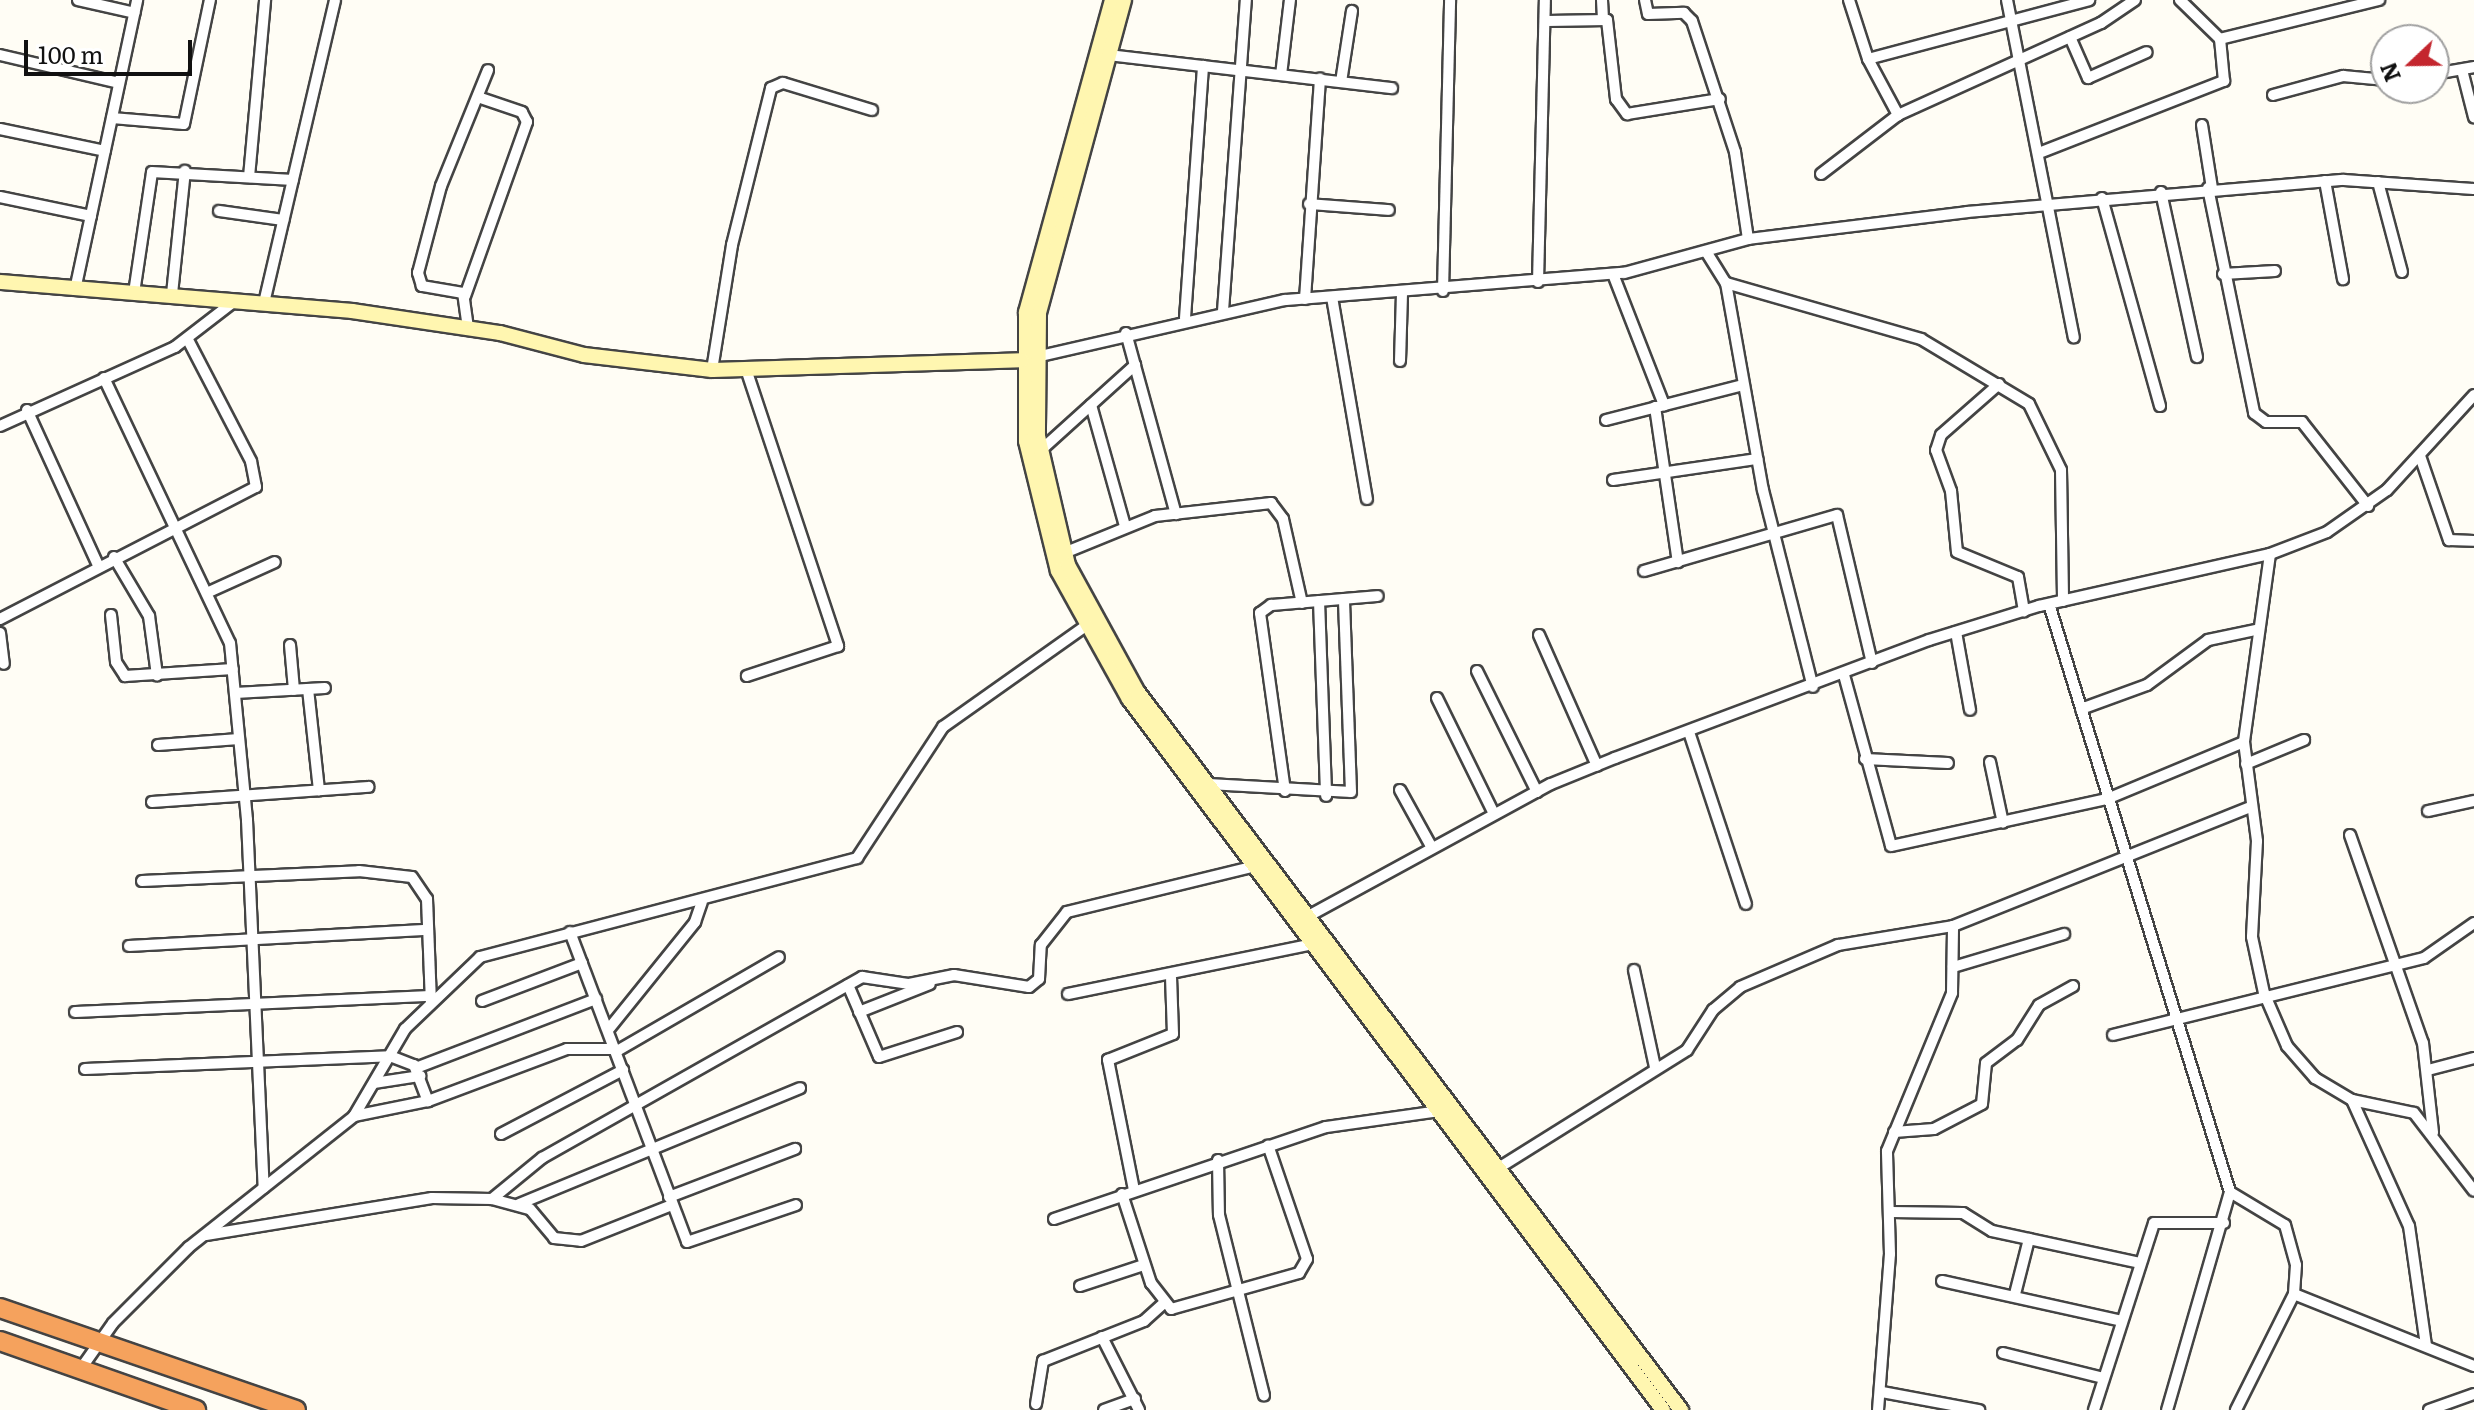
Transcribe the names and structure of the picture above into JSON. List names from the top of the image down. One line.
{"scale_bar":"100 m","north":"left"}
